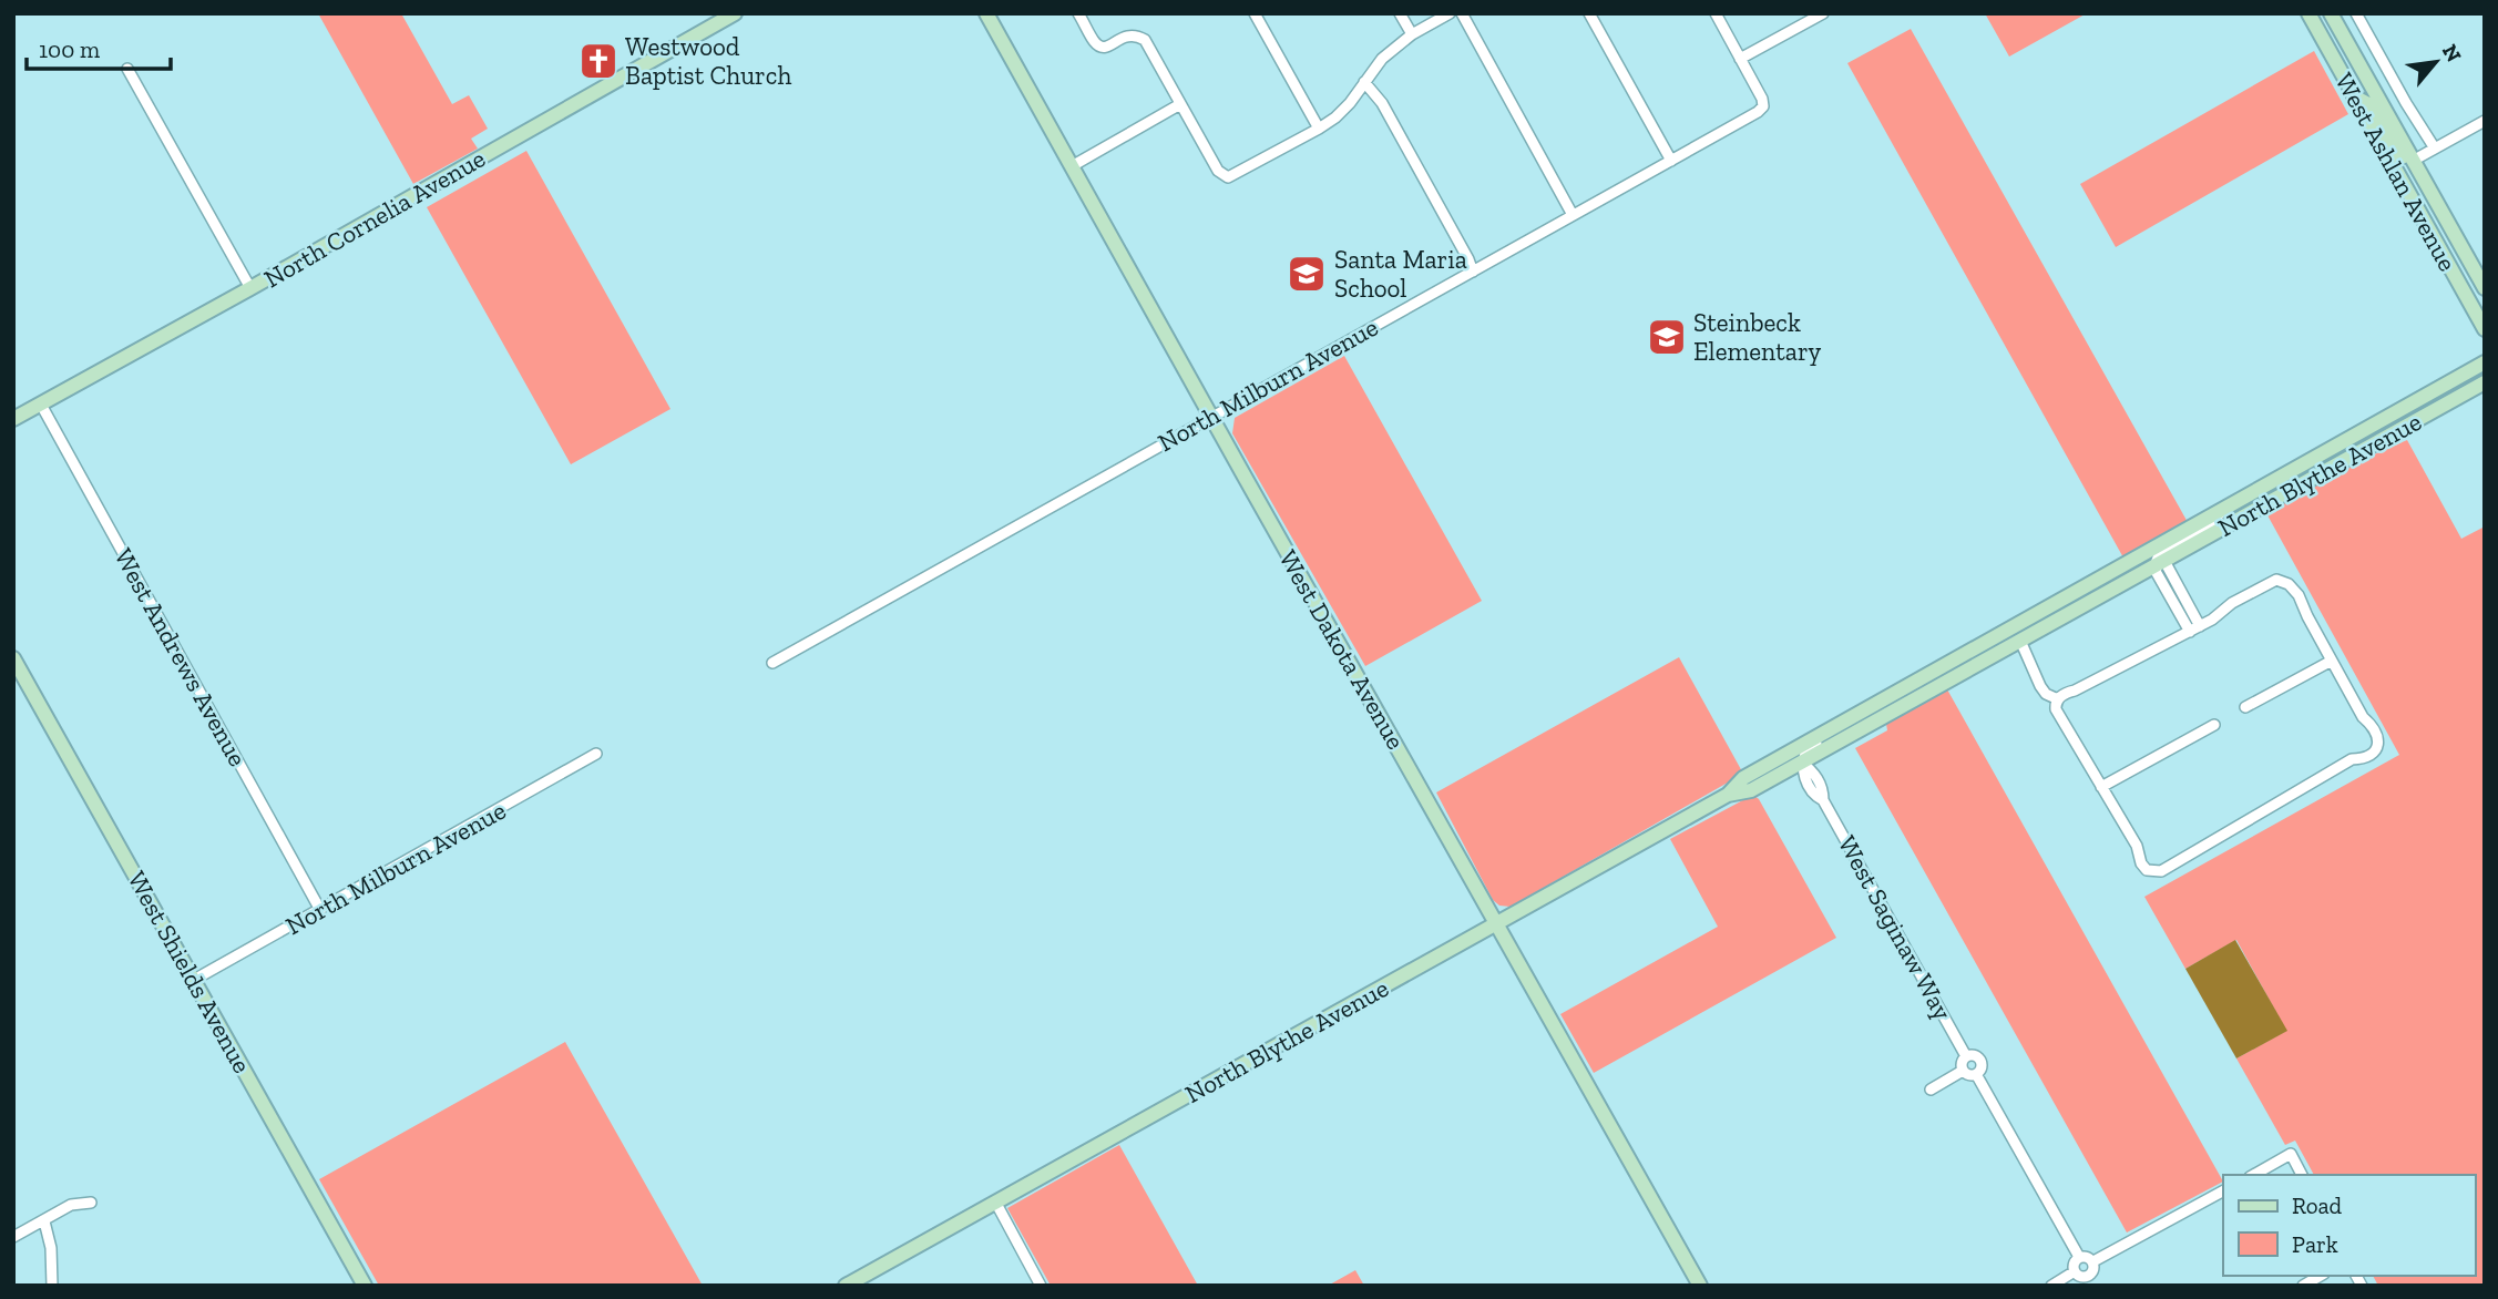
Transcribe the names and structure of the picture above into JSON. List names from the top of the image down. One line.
{"streets":{"street":["West Ashlan Avenue","North Cornelia Avenue","North Milburn Avenue","North Blythe Avenue","West Dakota Avenue","West Andrews Avenue","West Saginaw Way","West Shields Avenue"]},"crossings":[["North Cornelia Avenue","West Andrews Avenue"],["North Milburn Avenue","West Dakota Avenue"],["North Milburn Avenue","West Andrews Avenue"],["North Milburn Avenue","West Shields Avenue"],["North Blythe Avenue","West Dakota Avenue"],["North Blythe Avenue","West Saginaw Way"]],"places":{"church":["Westwood Baptist Church"],"school or university":["Santa Maria School","Steinbeck Elementary"]},"legend":["Road","Park"],"scale_bar":"100 m","north":"top right"}
